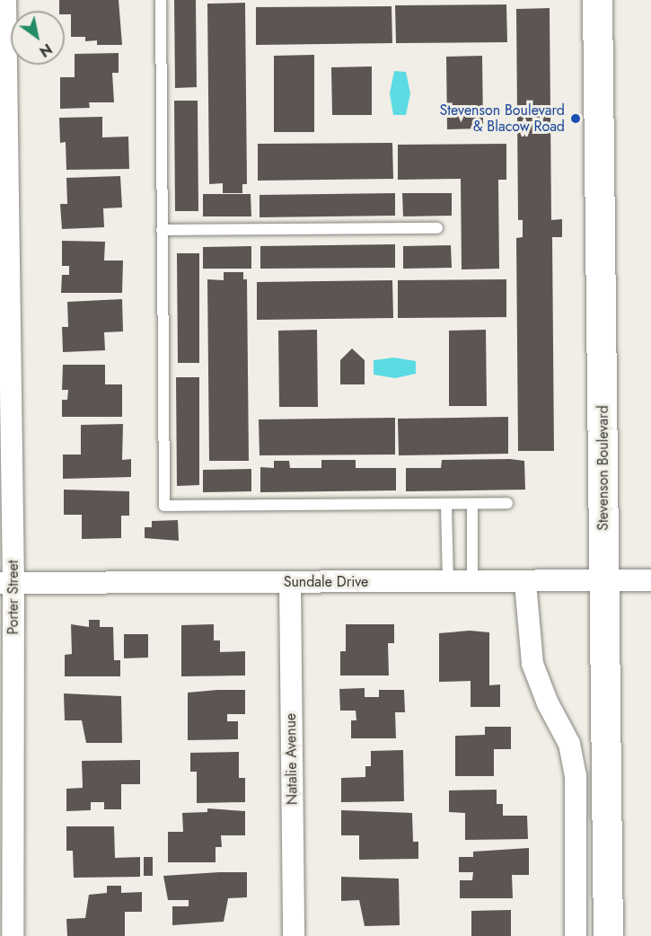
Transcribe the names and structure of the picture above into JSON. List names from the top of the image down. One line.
{"streets":{"main road":["Stevenson Boulevard"],"street":["Sundale Drive","Porter Street","Natalie Avenue"]},"crossings":[["Stevenson Boulevard","Sundale Drive"],["Sundale Drive","Porter Street"],["Sundale Drive","Natalie Avenue"]],"places":["Stevenson Boulevard & Blacow Road"],"north":"bottom right"}
